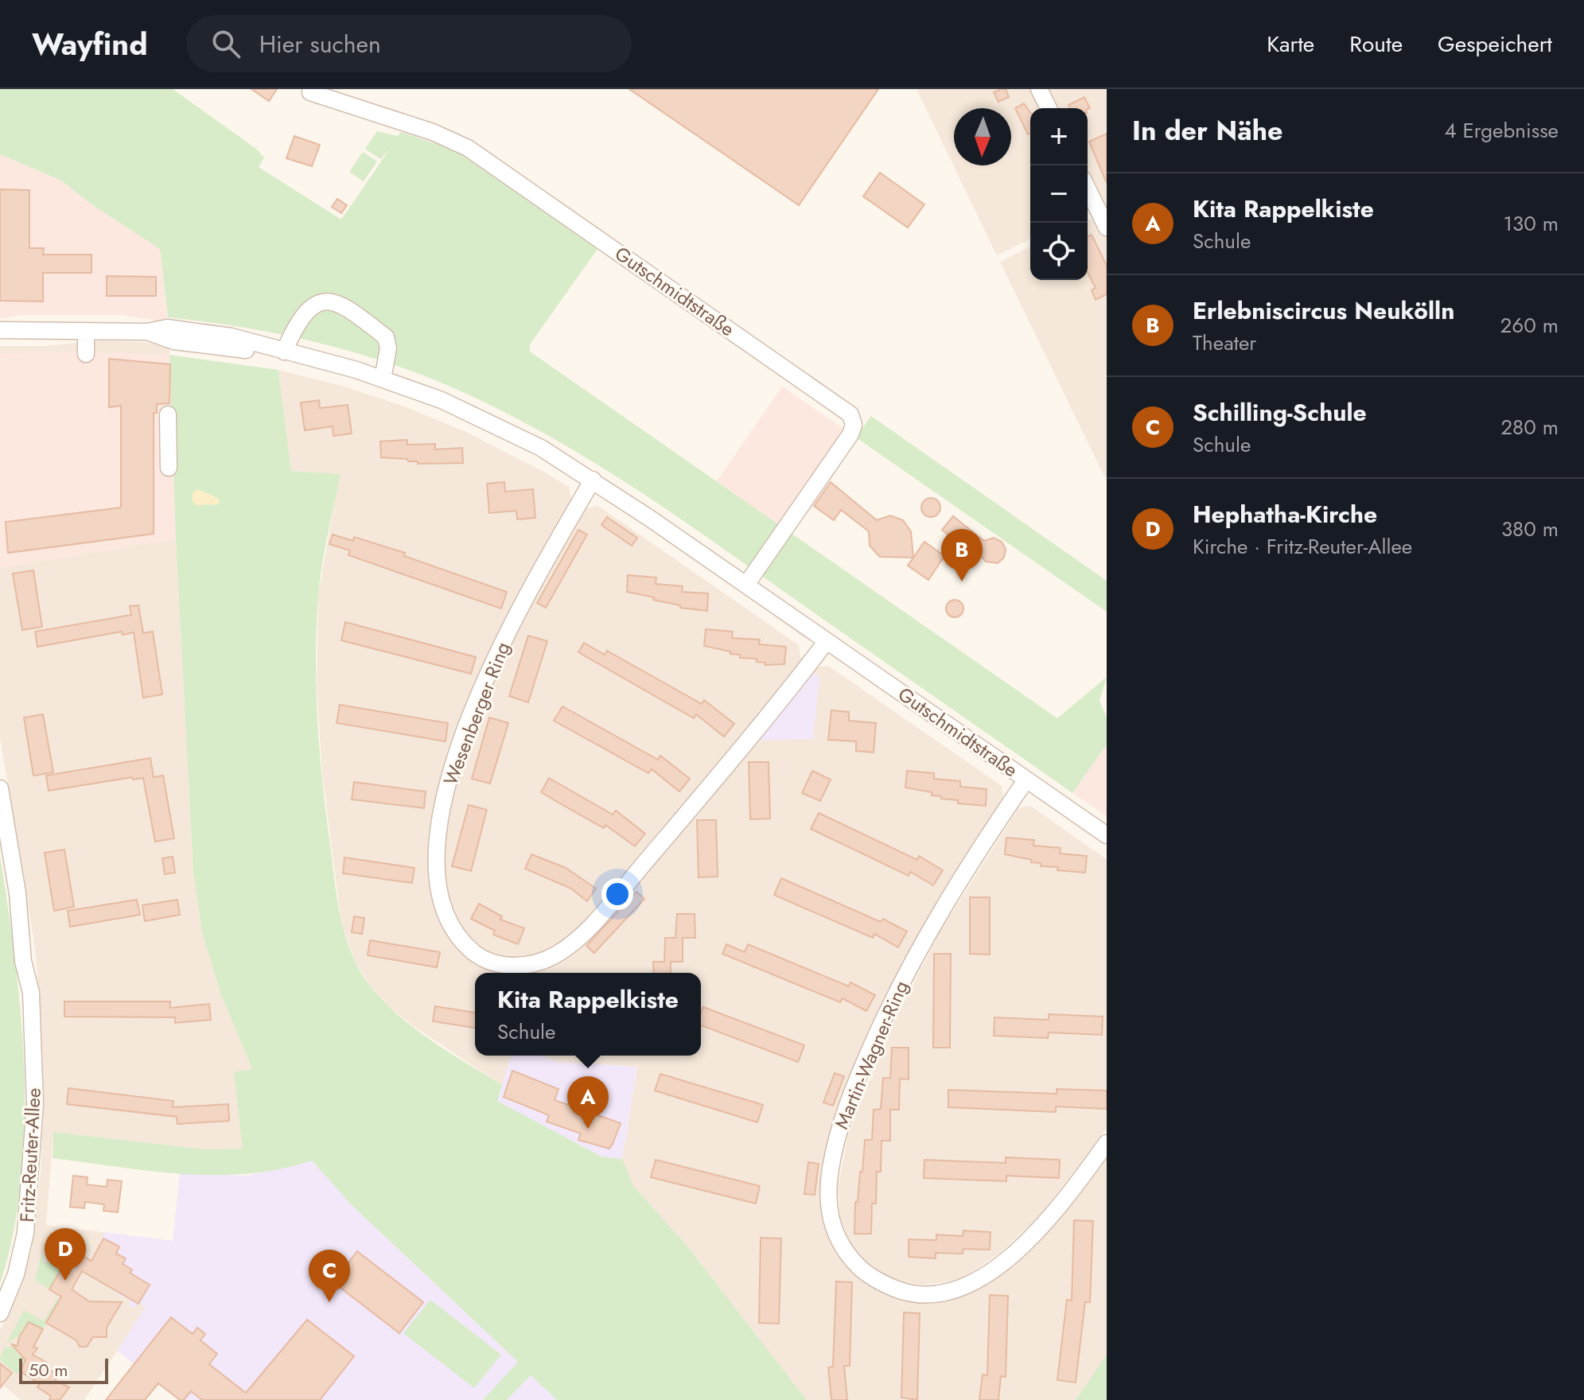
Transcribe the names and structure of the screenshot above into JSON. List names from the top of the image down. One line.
{"streets":{"street":["Gutschmidtstraße","Wesenberger Ring","Martin-Wagner-Ring","Fritz-Reuter-Allee"]},"crossings":[["Gutschmidtstraße","Wesenberger Ring"],["Gutschmidtstraße","Martin-Wagner-Ring"]],"scale_bar":"50 m","north":"bottom","page":{"header":"Wayfind","search":"Hier suchen","nav":["Karte","Route","Gespeichert"],"heading":["In der Nähe","4 Ergebnisse"],"map_buttons":["+","−"],"list":[{"mark":"A","name":"Kita Rappelkiste","note":"Schule","value":"130 m"},{"mark":"B","name":"Erlebniscircus Neukölln","note":"Theater","value":"260 m"},{"mark":"C","name":"Schilling-Schule","note":"Schule","value":"280 m"},{"mark":"D","name":"Hephatha-Kirche","note":"Kirche · Fritz-Reuter-Allee","value":"380 m"}],"pins":["B","A","D","C"],"popup":["Kita Rappelkiste","Schule"],"scale":"50 m"}}
